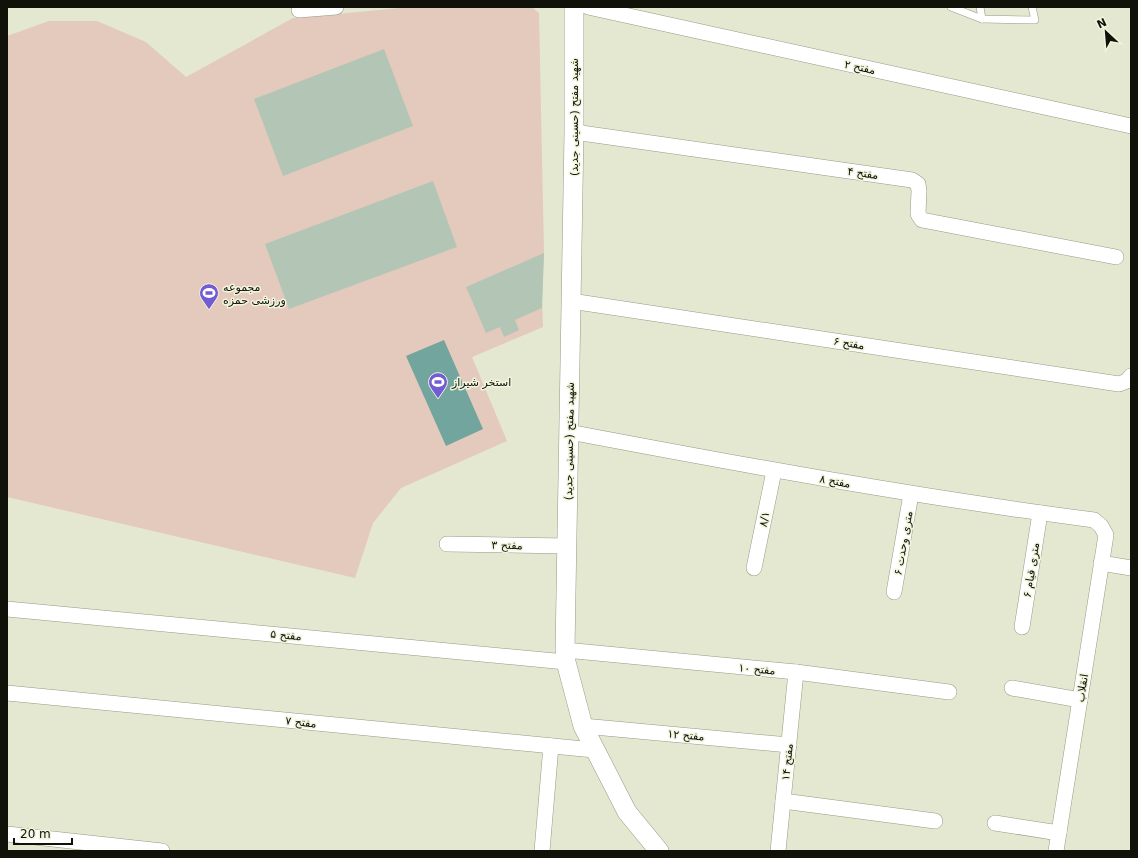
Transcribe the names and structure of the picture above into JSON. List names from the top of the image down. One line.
{"streets":{"street":["مفتح ۲","شهید مفتح (حسینی جدید)","مفتح ۴","مفتح ۶","مفتح ۸","۸/۱","۶ متری وحدت","مفتح ۳","۶ متری قیام","مفتح ۵","مفتح ۱۰","انقلاب","مفتح ۷","مفتح ۱۲","مفتح ۱۴"]},"crossings":[["شهید مفتح (حسینی جدید)","مفتح ۴"],["شهید مفتح (حسینی جدید)","مفتح ۶"],["شهید مفتح (حسینی جدید)","مفتح ۸"],["شهید مفتح (حسینی جدید)","مفتح ۳"],["شهید مفتح (حسینی جدید)","مفتح ۵"],["شهید مفتح (حسینی جدید)","مفتح ۱۰"],["شهید مفتح (حسینی جدید)","مفتح ۷"],["شهید مفتح (حسینی جدید)","مفتح ۱۲"],["مفتح ۸","۸/۱"],["مفتح ۸","۶ متری وحدت"],["مفتح ۸","۶ متری قیام"],["مفتح ۸","انقلاب"],["مفتح ۵","مفتح ۱۰"],["مفتح ۱۰","مفتح ۱۴"],["مفتح ۱۲","مفتح ۱۴"]],"places":{"sports":["مجموعه ورزشی حمزه","استخر شیراز"]},"scale_bar":"20 m","north":"top left"}
